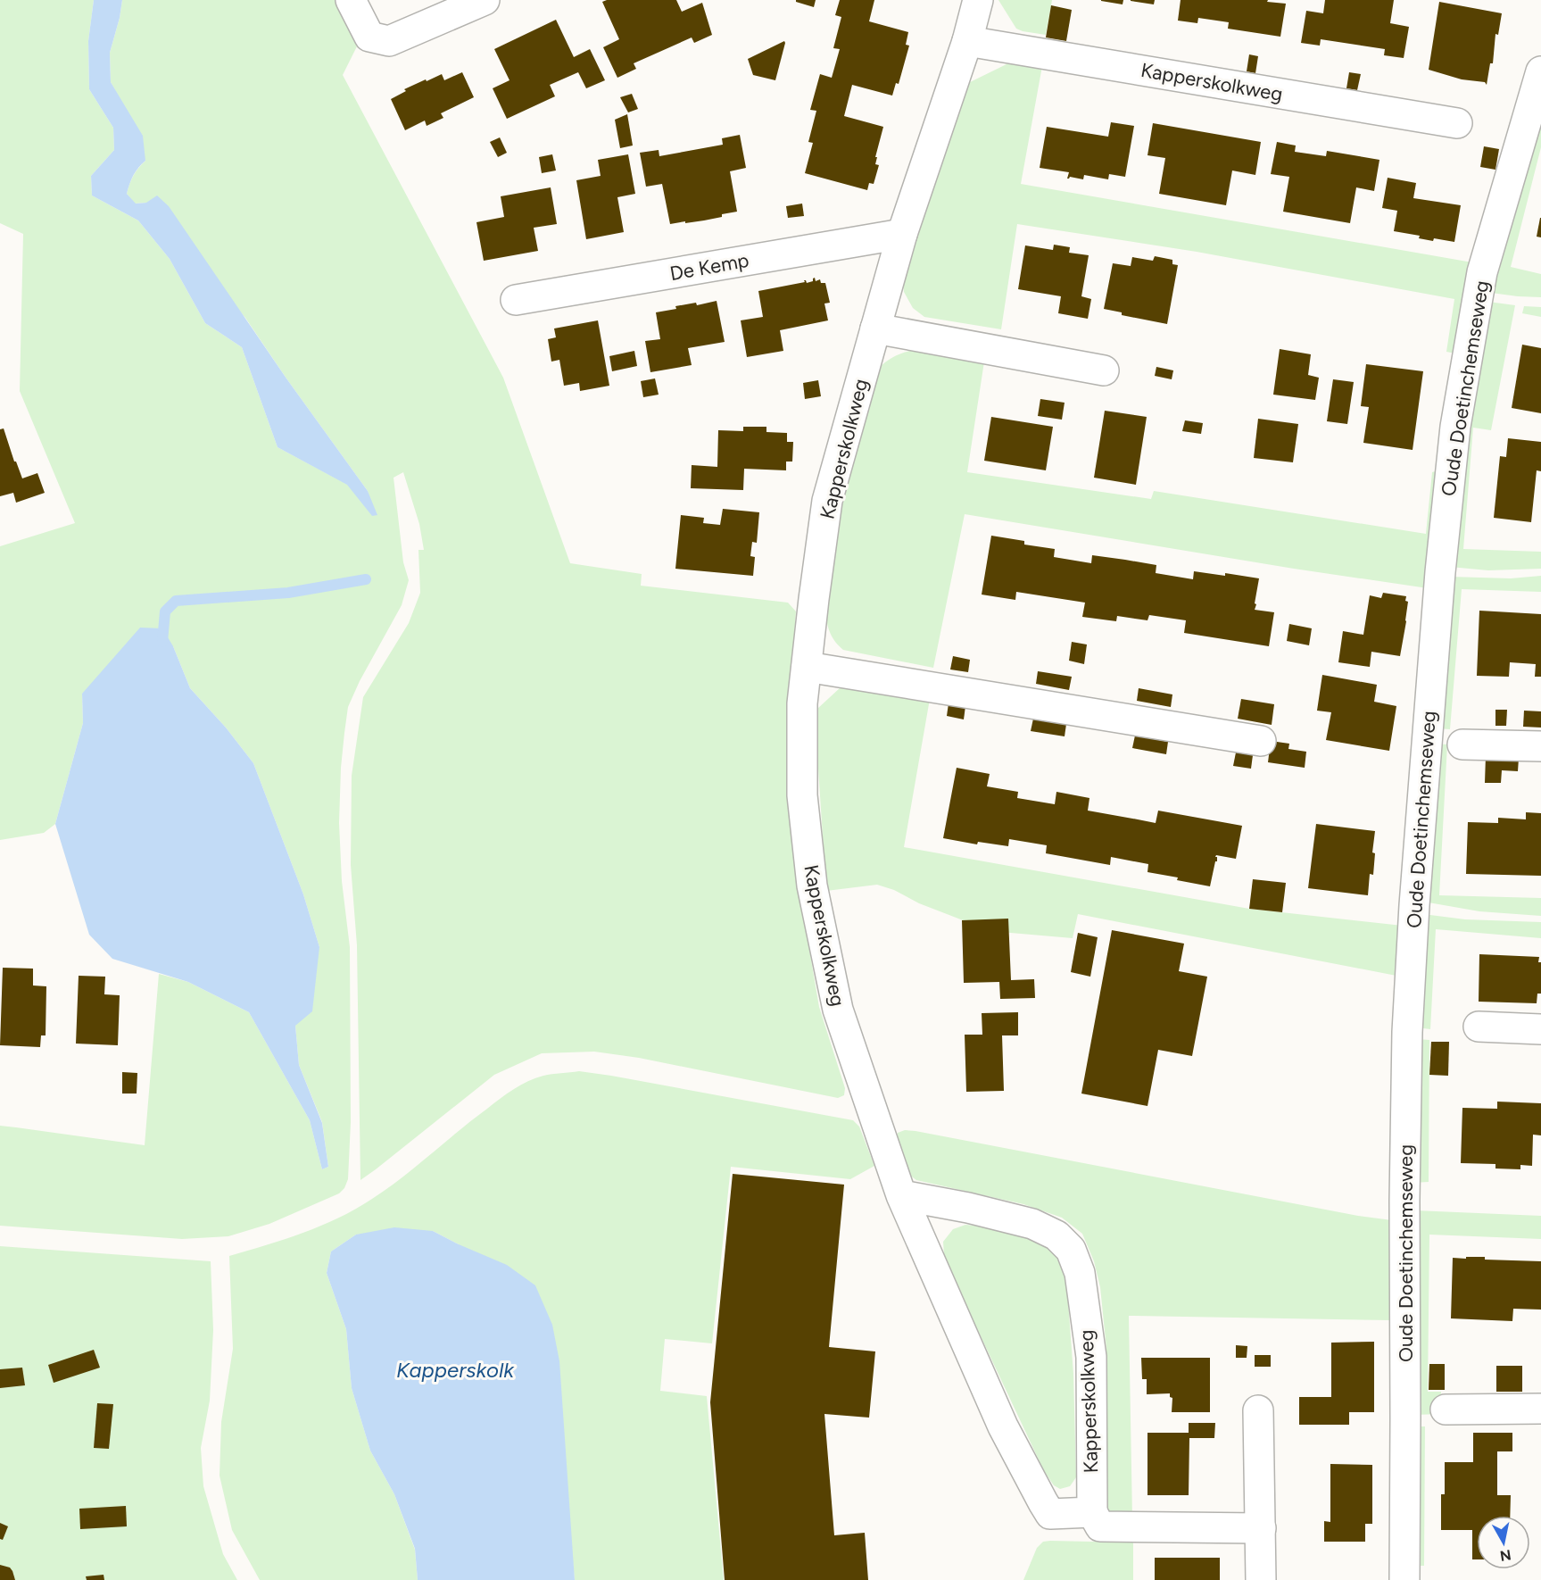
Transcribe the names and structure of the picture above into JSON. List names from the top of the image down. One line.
{"streets":{"street":["Kapperskolkweg","De Kemp","Oude Doetinchemseweg"]},"crossings":[["Kapperskolkweg","De Kemp"]],"water":["Kapperskolk"],"north":"bottom"}
